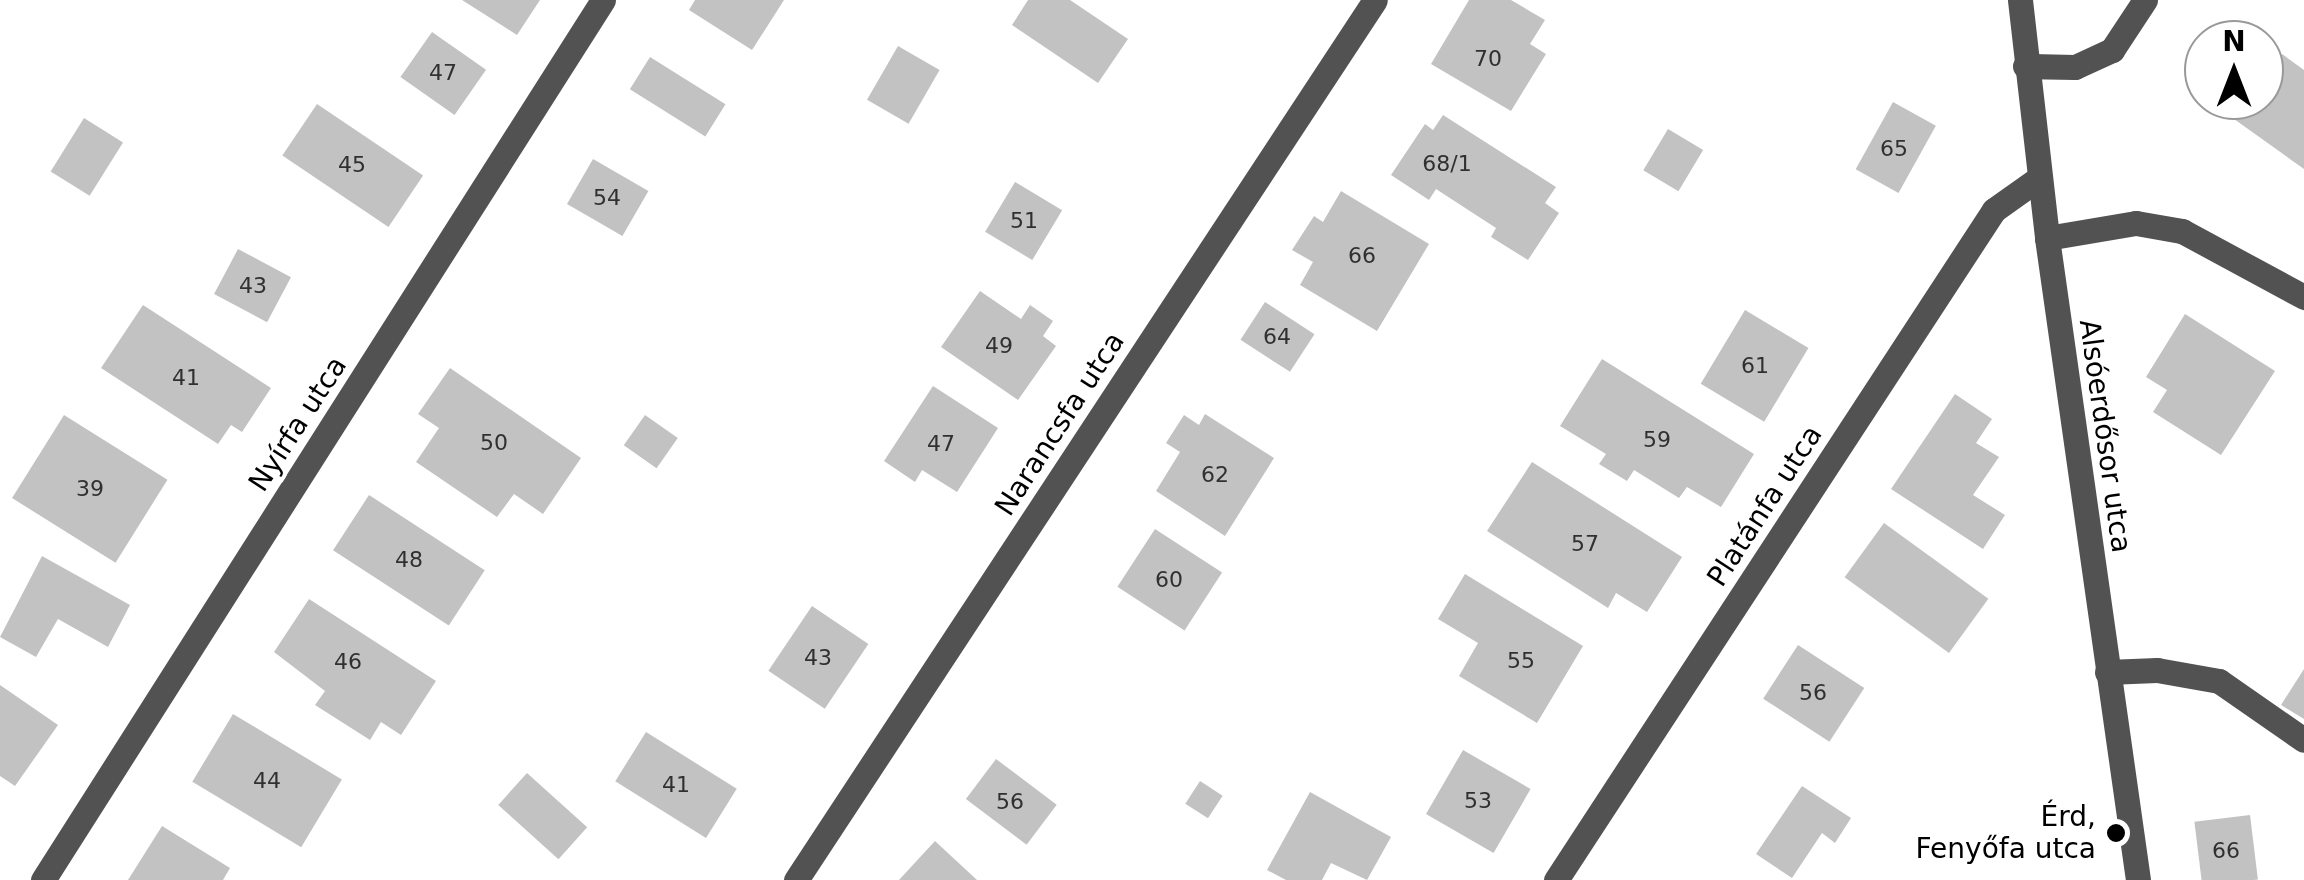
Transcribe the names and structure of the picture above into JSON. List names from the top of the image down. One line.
{"streets":{"street":["Nyírfa utca","Narancsfa utca","Alsóerdősor utca","Platánfa utca"]},"crossings":[["Alsóerdősor utca","Platánfa utca"]],"places":["Érd, Fenyőfa utca"],"house_numbers":["70","47","65","68/1","45","54","51","66","43","64","49","61","41","59","50","47","62","39","57","48","60","43","55","46","56","44","41","53","56","66"],"north":"top"}
